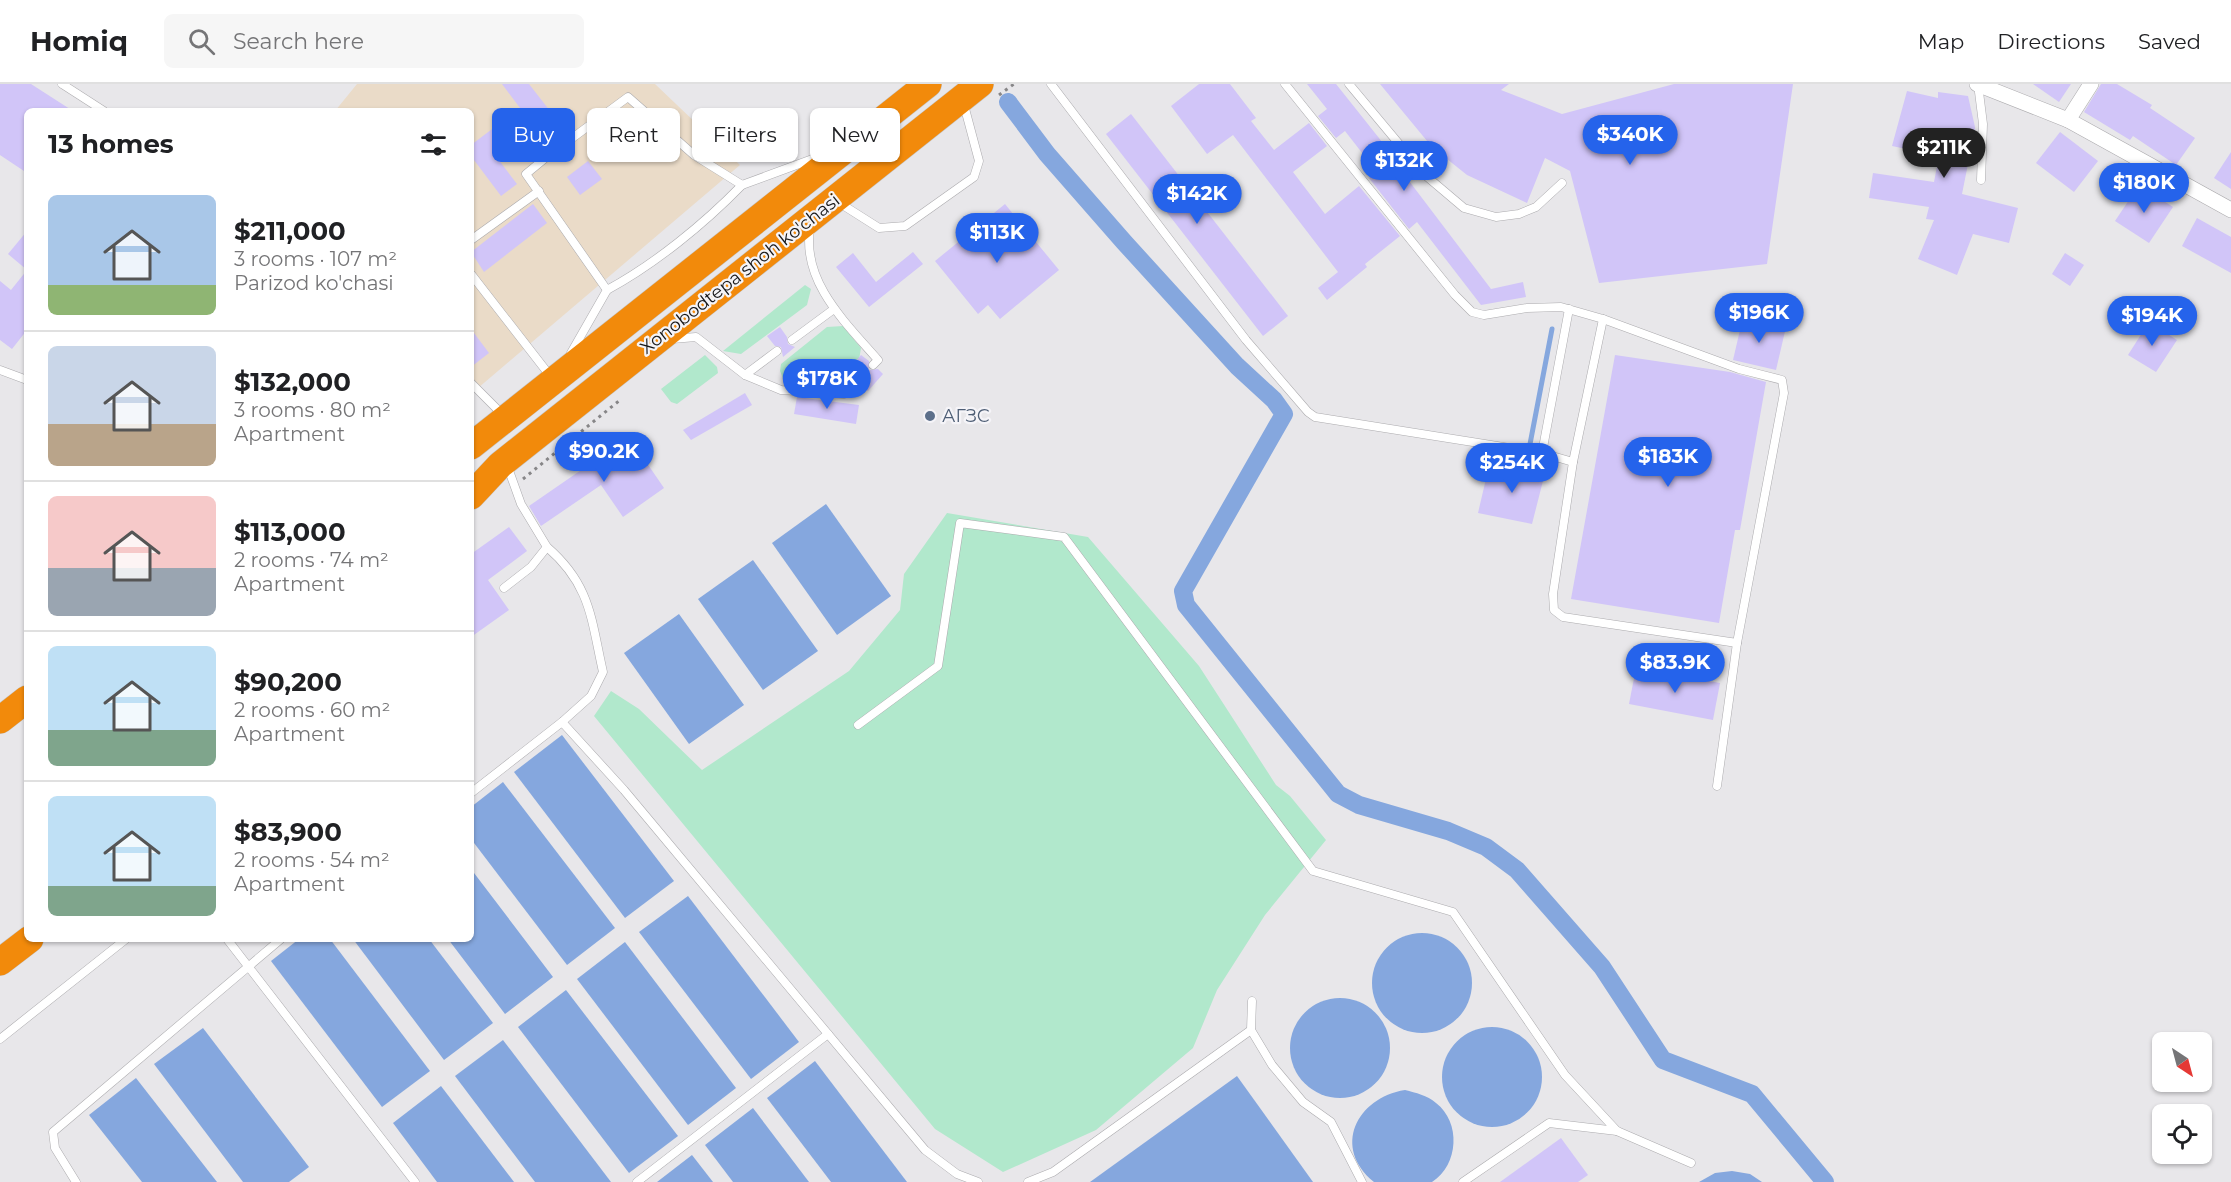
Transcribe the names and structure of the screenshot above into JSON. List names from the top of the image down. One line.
{"streets":{"highway":["Xonobodtepa shoh ko'chasi"]},"places":["АГЗС"],"north":"bottom right","page":{"header":"Homiq","search":"Search here","nav":["Map","Directions","Saved"],"chip":["Buy","Rent","Filters","New"],"heading":"13 homes","price":["$340K","$211K","$132K","$180K","$142K","$113K","$196K","$194K","$178K","$90.2K","$183K","$254K","$83.9K"],"list":[{"name":"$211,000","note":"3 rooms · 107 m² · Parizod ko'chasi"},{"name":"$132,000","note":"3 rooms · 80 m² · Apartment"},{"name":"$113,000","note":"2 rooms · 74 m² · Apartment"},{"name":"$90,200","note":"2 rooms · 60 m² · Apartment"},{"name":"$83,900","note":"2 rooms · 54 m² · Apartment"}]}}
